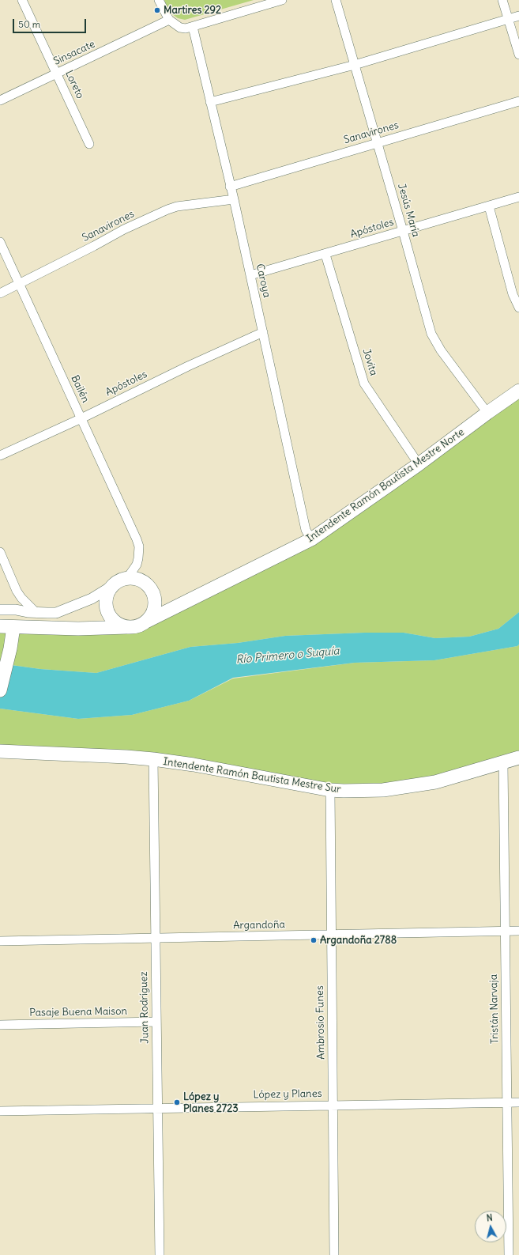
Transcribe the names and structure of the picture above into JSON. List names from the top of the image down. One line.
{"streets":{"main road":["Intendente Ramón Bautista Mestre Norte","Intendente Ramón Bautista Mestre Sur"],"street":["Sinsacate","Loreto","Sanavirones","Jesús María","Apóstoles","Caroya","Jovita","Bailén","Argandoña","Juan Rodríguez","Tristán Narvaja","Pasaje Buena Maison","Ambrosio Funes","López y Planes"]},"crossings":[["Sinsacate","Loreto"],["Sanavirones","Jesús María"],["Sanavirones","Caroya"],["Sanavirones","Bailén"],["Jesús María","Apóstoles"],["Jesús María","Intendente Ramón Bautista Mestre Norte"],["Apóstoles","Caroya"],["Apóstoles","Jovita"],["Apóstoles","Bailén"],["Caroya","Intendente Ramón Bautista Mestre Norte"],["Jovita","Intendente Ramón Bautista Mestre Norte"],["Bailén","Intendente Ramón Bautista Mestre Norte"],["Intendente Ramón Bautista Mestre Sur","Juan Rodríguez"],["Intendente Ramón Bautista Mestre Sur","Tristán Narvaja"],["Intendente Ramón Bautista Mestre Sur","Ambrosio Funes"],["Argandoña","Juan Rodríguez"],["Argandoña","Tristán Narvaja"],["Argandoña","Ambrosio Funes"],["Juan Rodríguez","Pasaje Buena Maison"],["Juan Rodríguez","López y Planes"],["Tristán Narvaja","López y Planes"],["Ambrosio Funes","López y Planes"]],"water":["Río Primero o Suquía"],"places":["Martires 292","Argandoña 2788","López y Planes 2723"],"scale_bar":"50 m","north":"top"}
